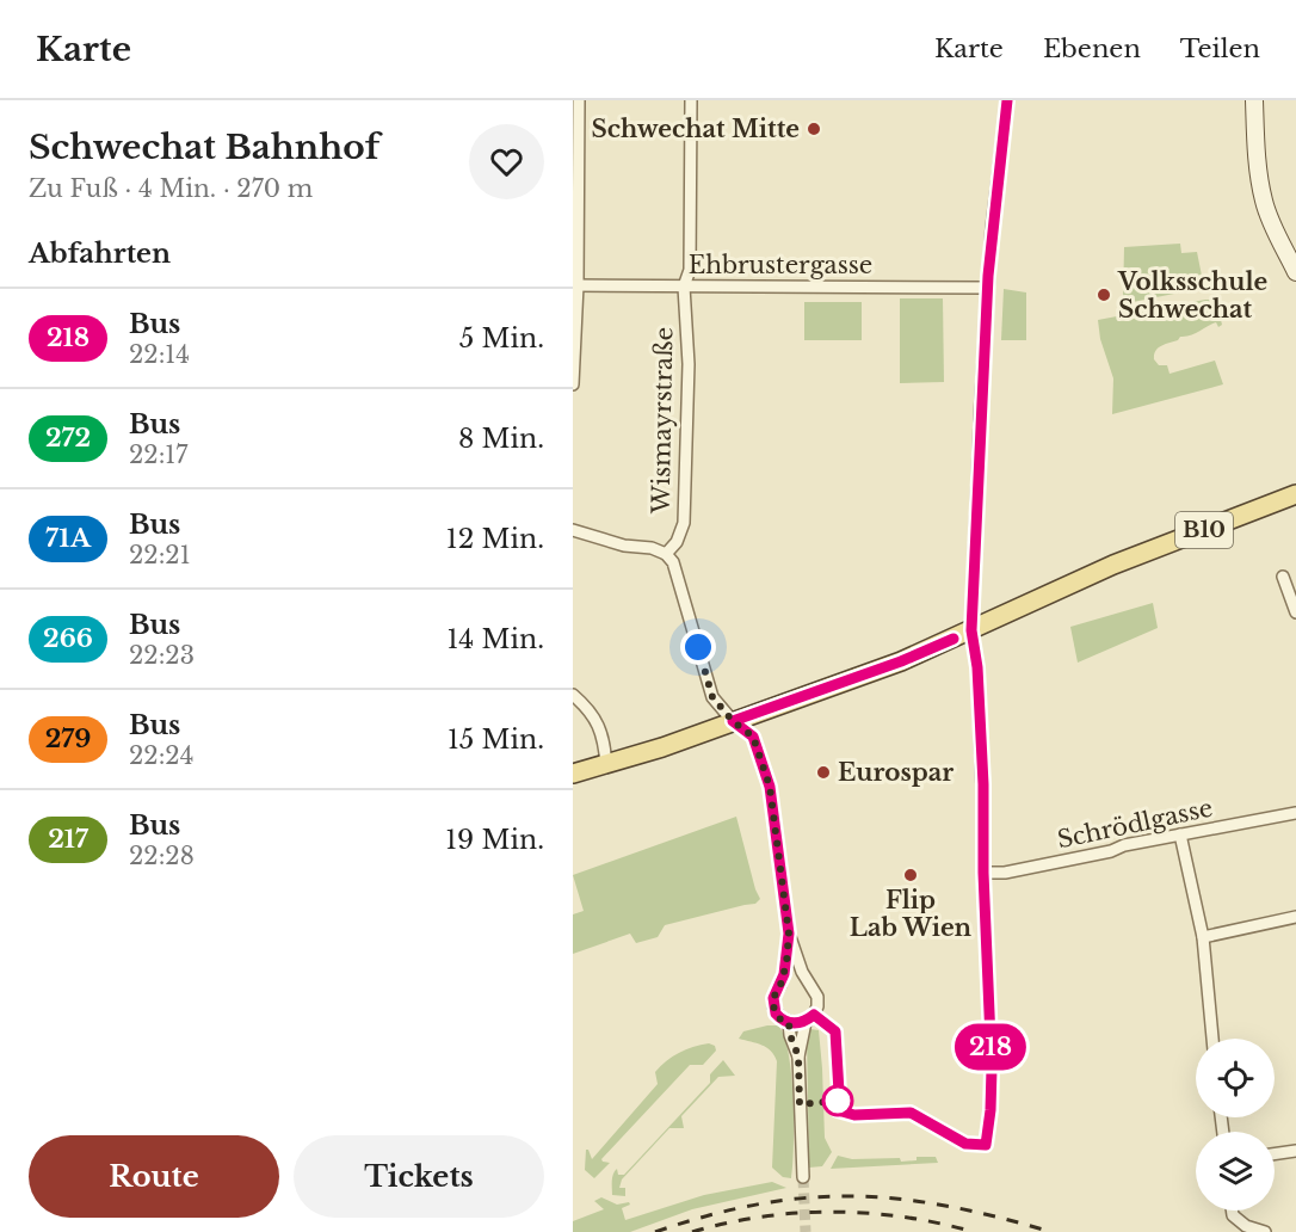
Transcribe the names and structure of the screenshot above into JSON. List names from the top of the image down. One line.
{"streets":{"main road":["B10"],"street":["Ehbrustergasse","Wismayrstraße","Schrödlgasse"]},"crossings":[["Ehbrustergasse","Wismayrstraße"]],"places":["Schwechat Mitte","Volksschule Schwechat","Eurospar","Flip Lab Wien"],"lines":["bus line 218"],"page":{"header":"Karte","nav":["Karte","Ebenen","Teilen"],"heading":[["Schwechat Bahnhof","Zu Fuß · 4 Min. · 270 m"],"Abfahrten"],"on_map":"218","list":[{"mark":"218","name":"Bus","note":"22:14","value":"5 Min."},{"mark":"272","name":"Bus","note":"22:17","value":"8 Min."},{"mark":"71A","name":"Bus","note":"22:21","value":"12 Min."},{"mark":"266","name":"Bus","note":"22:23","value":"14 Min."},{"mark":"279","name":"Bus","note":"22:24","value":"15 Min."},{"mark":"217","name":"Bus","note":"22:28","value":"19 Min."}],"buttons":["Route","Tickets"]}}
